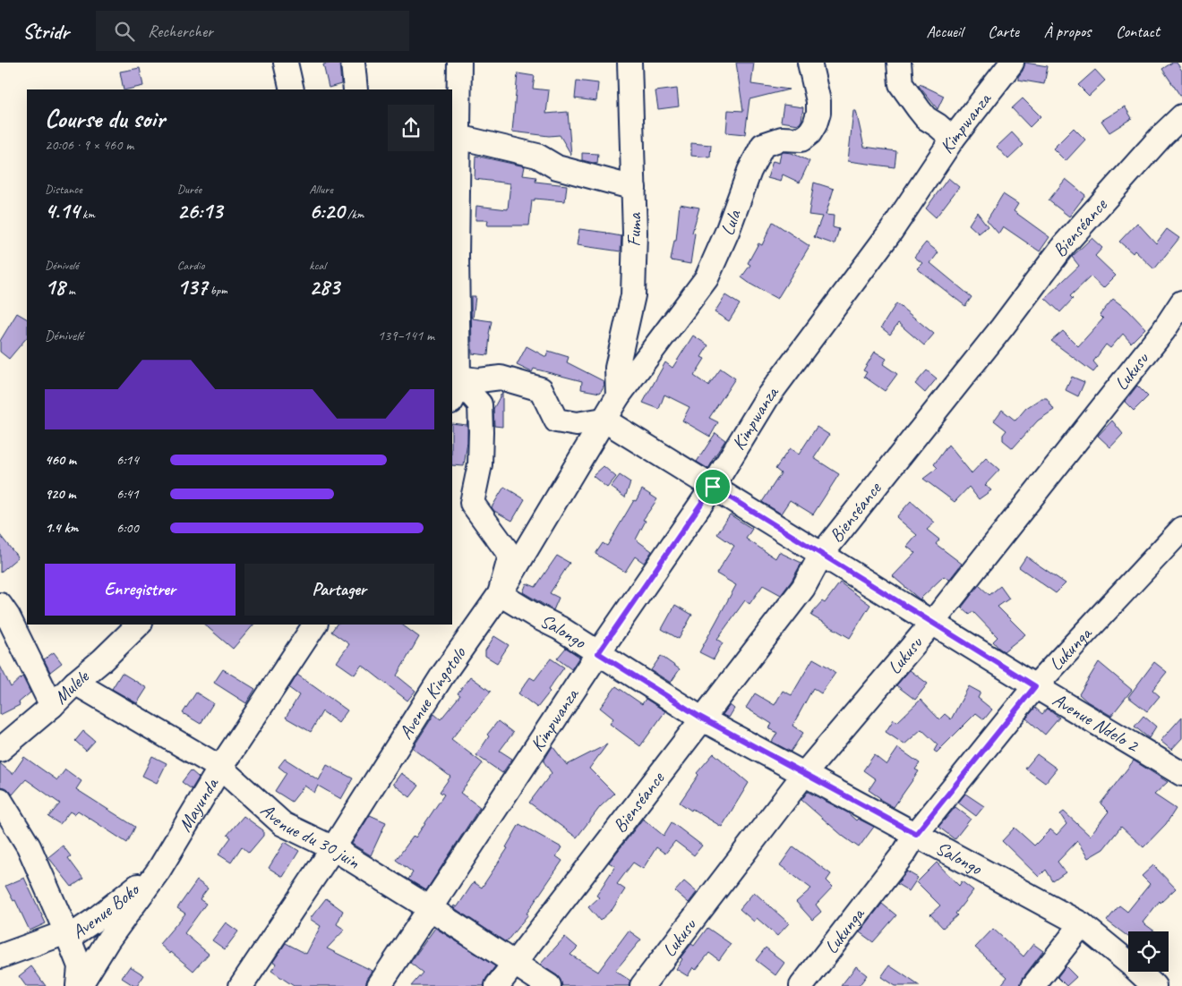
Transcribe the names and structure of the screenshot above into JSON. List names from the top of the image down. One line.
{"streets":{"street":["Kimpwanza","Lula","Bienséance","Fuma","Lukusu","Salongo","Lukunga","Mulele","Avenue Kingotolo","Avenue Ndelo 2","Mayunda","Avenue du 30 juin","Avenue Boko"]},"crossings":[["Kimpwanza","Salongo"],["Kimpwanza","Avenue Ndelo 2"],["Kimpwanza","Avenue du 30 juin"],["Lula","Fuma"],["Lula","Avenue Kingotolo"],["Bienséance","Salongo"],["Bienséance","Avenue Ndelo 2"],["Bienséance","Avenue du 30 juin"],["Fuma","Avenue Kingotolo"],["Lukusu","Salongo"],["Lukusu","Avenue Ndelo 2"],["Salongo","Lukunga"],["Salongo","Avenue Kingotolo"],["Lukunga","Avenue Ndelo 2"],["Mulele","Avenue du 30 juin"],["Avenue Kingotolo","Avenue Ndelo 2"],["Avenue Kingotolo","Avenue du 30 juin"],["Mayunda","Avenue du 30 juin"],["Mayunda","Avenue Boko"]],"page":{"header":"Stridr","search":"Rechercher","nav":["Accueil","Carte","À propos","Contact"],"heading":["Course du soir","20:06 · 9 × 460 m"],"stats":[["Distance","4.14 km"],["Durée","26:13"],["Allure","6:20 /km"],["Dénivelé","18 m"],["Cardio","137 bpm"],["kcal","283"]],"chart":["Dénivelé","139–141 m"],"list":[{"name":"460 m","note":"6:14"},{"name":"920 m","note":"6:41"},{"name":"1.4 km","note":"6:00"}],"buttons":["Enregistrer","Partager"]}}
